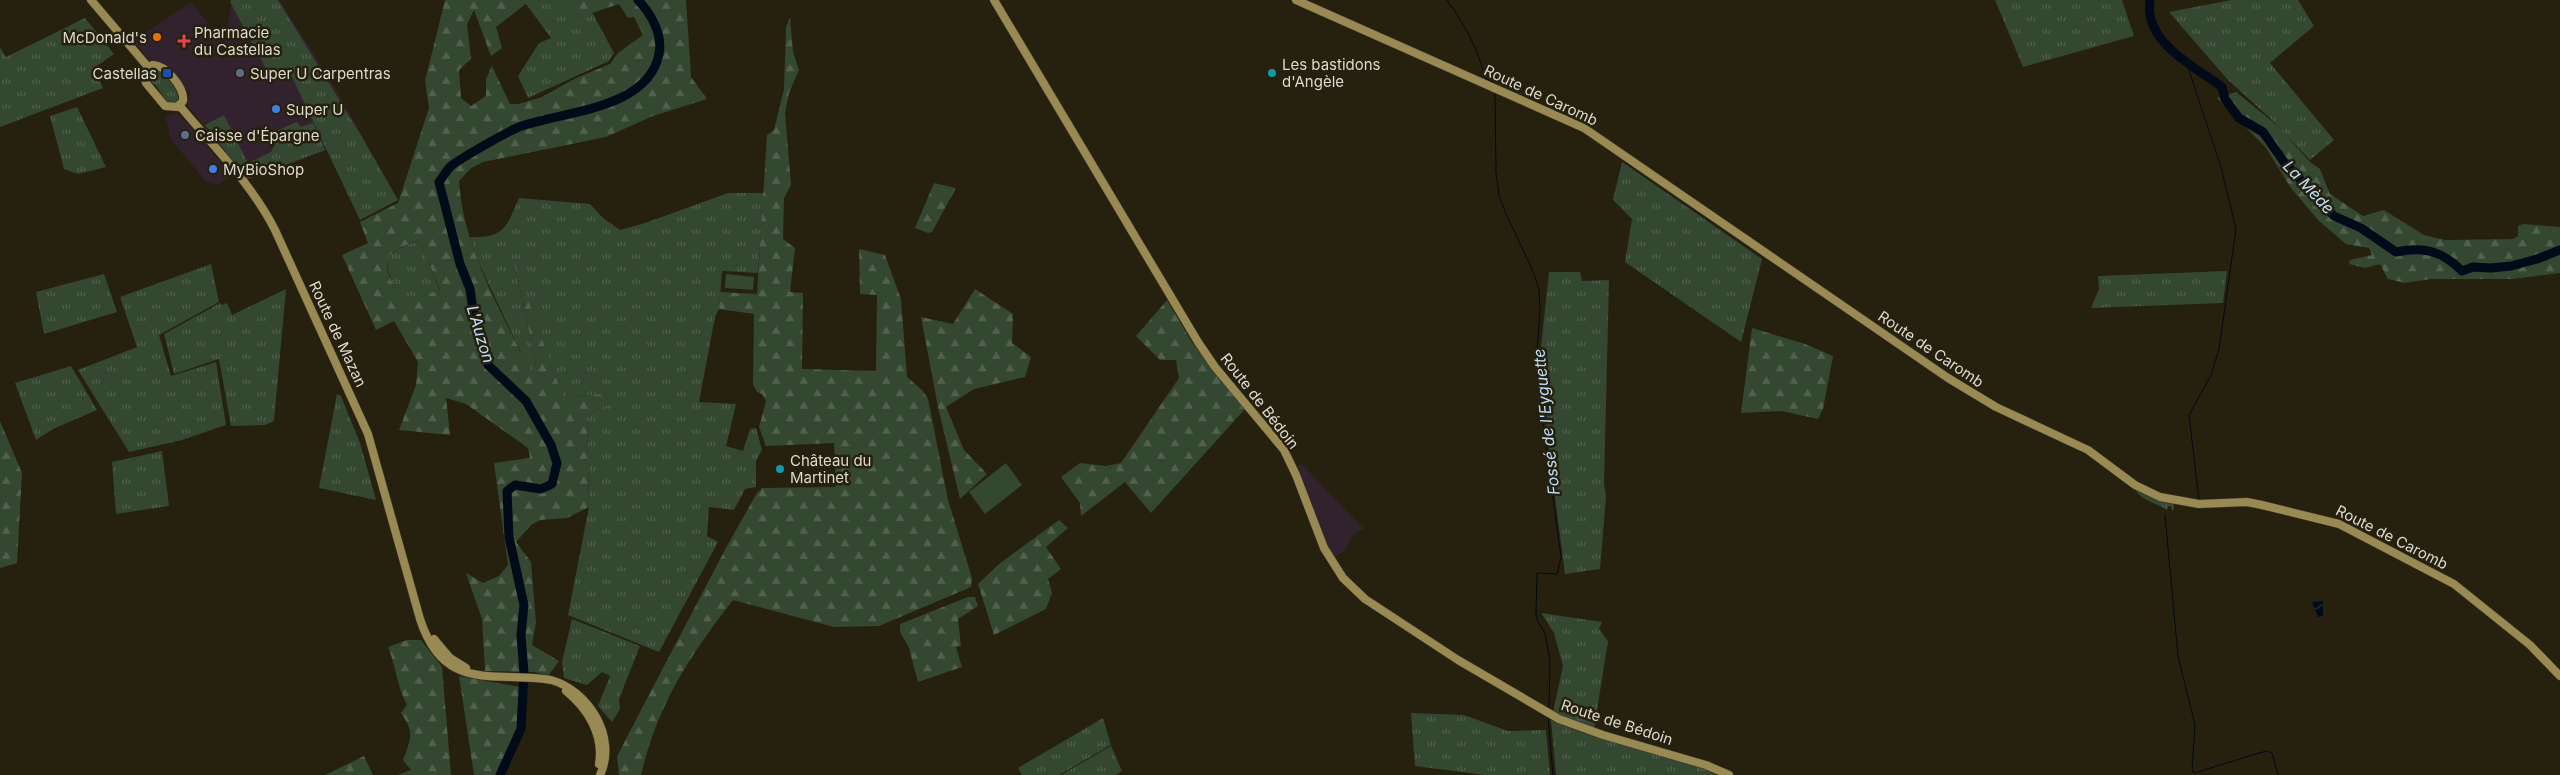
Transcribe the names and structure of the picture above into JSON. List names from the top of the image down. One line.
{"streets":{"main road":["Route de Caromb","Route de Mazan","Route de Bédoin"]},"water":["La Mède","L'Auzon","Fossé de l'Eyguette"],"places":{"other":["McDonald's","Super U Carpentras","Les bastidons d'Angèle","Super U","Caisse d'Épargne","MyBioShop","Château du Martinet"],"health":["Pharmacie du Castellas"],"transit":["Castellas"]}}
